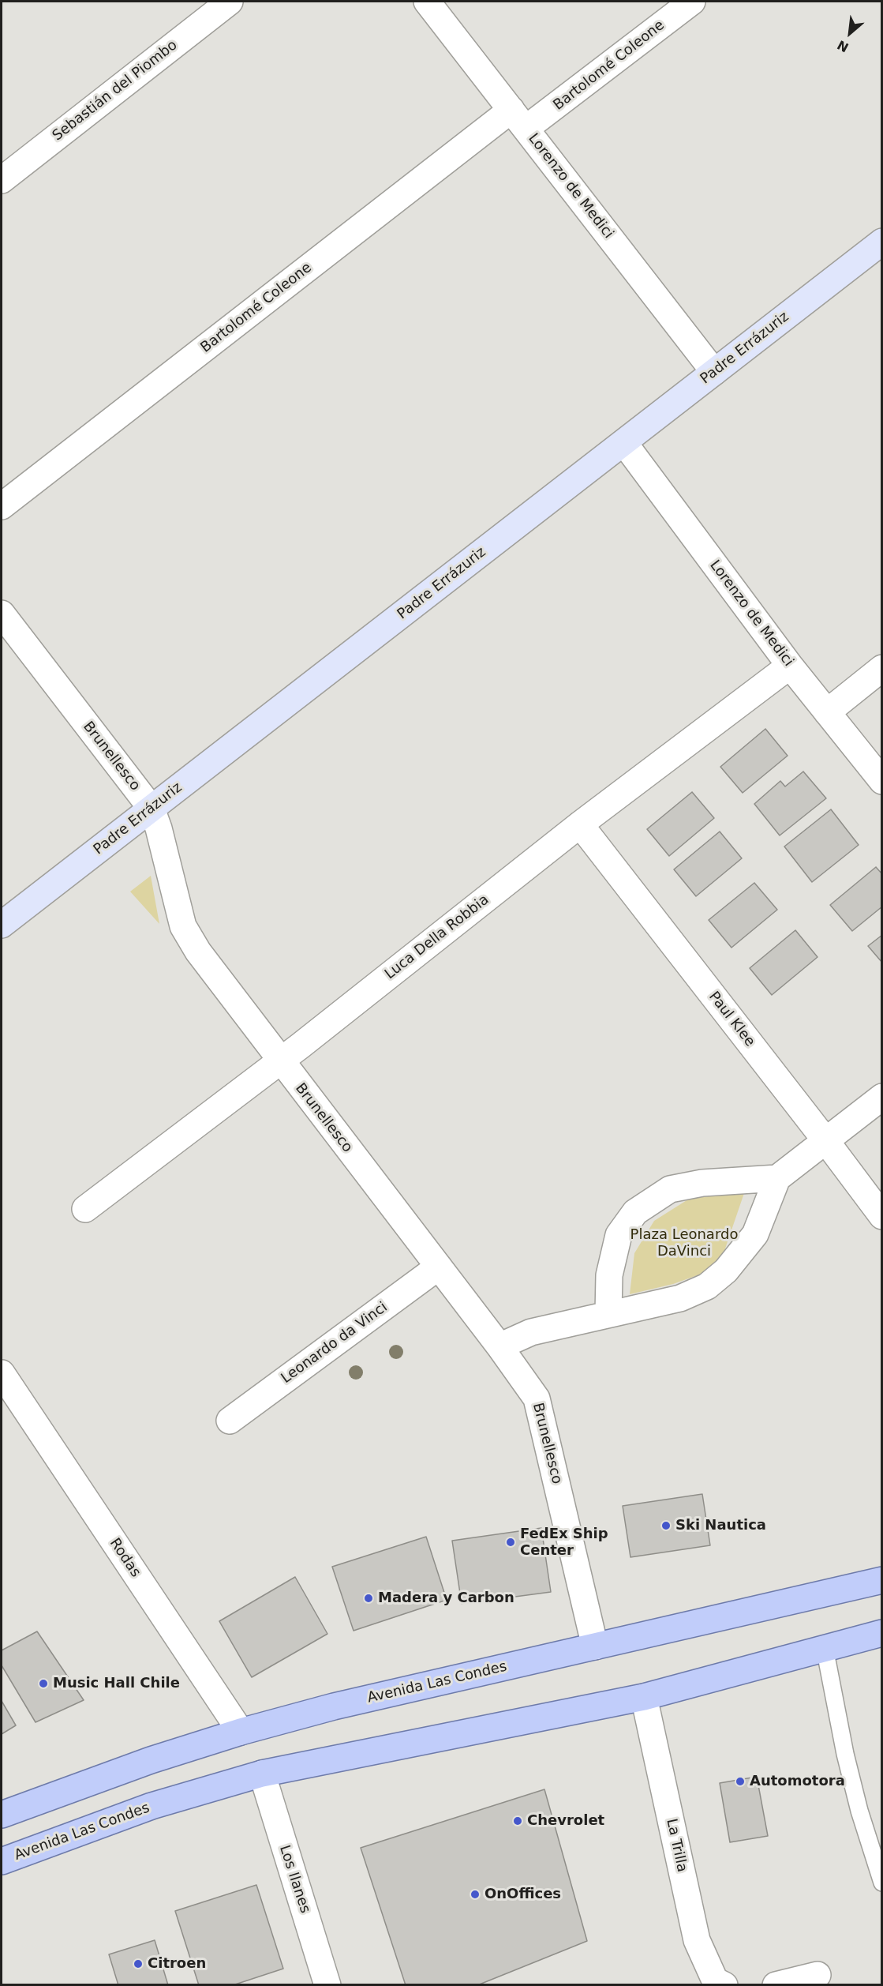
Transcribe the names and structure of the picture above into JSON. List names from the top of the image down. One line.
{"streets":{"main road":["Avenida Las Condes"],"street":["Bartolomé Coleone","Sebastián del Piombo","Lorenzo de Medici","Padre Errázuriz","Brunellesco","Luca Della Robbia","Paul Klee","Leonardo da Vinci","Rodas","La Trilla","Los Ilanes"]},"crossings":[["Bartolomé Coleone","Lorenzo de Medici"],["Lorenzo de Medici","Padre Errázuriz"],["Lorenzo de Medici","Luca Della Robbia"],["Padre Errázuriz","Brunellesco"],["Brunellesco","Luca Della Robbia"],["Brunellesco","Leonardo da Vinci"],["Brunellesco","Avenida Las Condes"],["Luca Della Robbia","Paul Klee"],["Rodas","Avenida Las Condes"],["Avenida Las Condes","La Trilla"],["Avenida Las Condes","Los Ilanes"]],"parks":["Plaza Leonardo DaVinci"],"places":["Ski Nautica","FedEx Ship Center","Madera y Carbon","Music Hall Chile","Automotora","Chevrolet","OnOffices","Citroen"],"north":"bottom left"}
